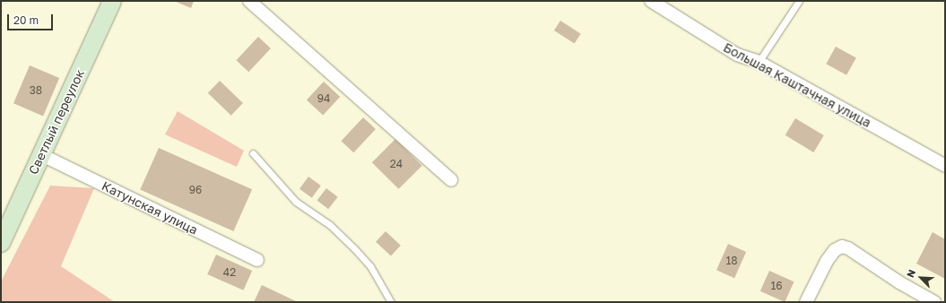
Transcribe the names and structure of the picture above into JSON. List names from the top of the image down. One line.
{"streets":{"street":["Большая Каштачная улица","Светлый переулок","Катунская улица"]},"crossings":[["Светлый переулок","Катунская улица"]],"house_numbers":["38","94","24","96","18","42","16"],"scale_bar":"20 m","north":"top left"}
